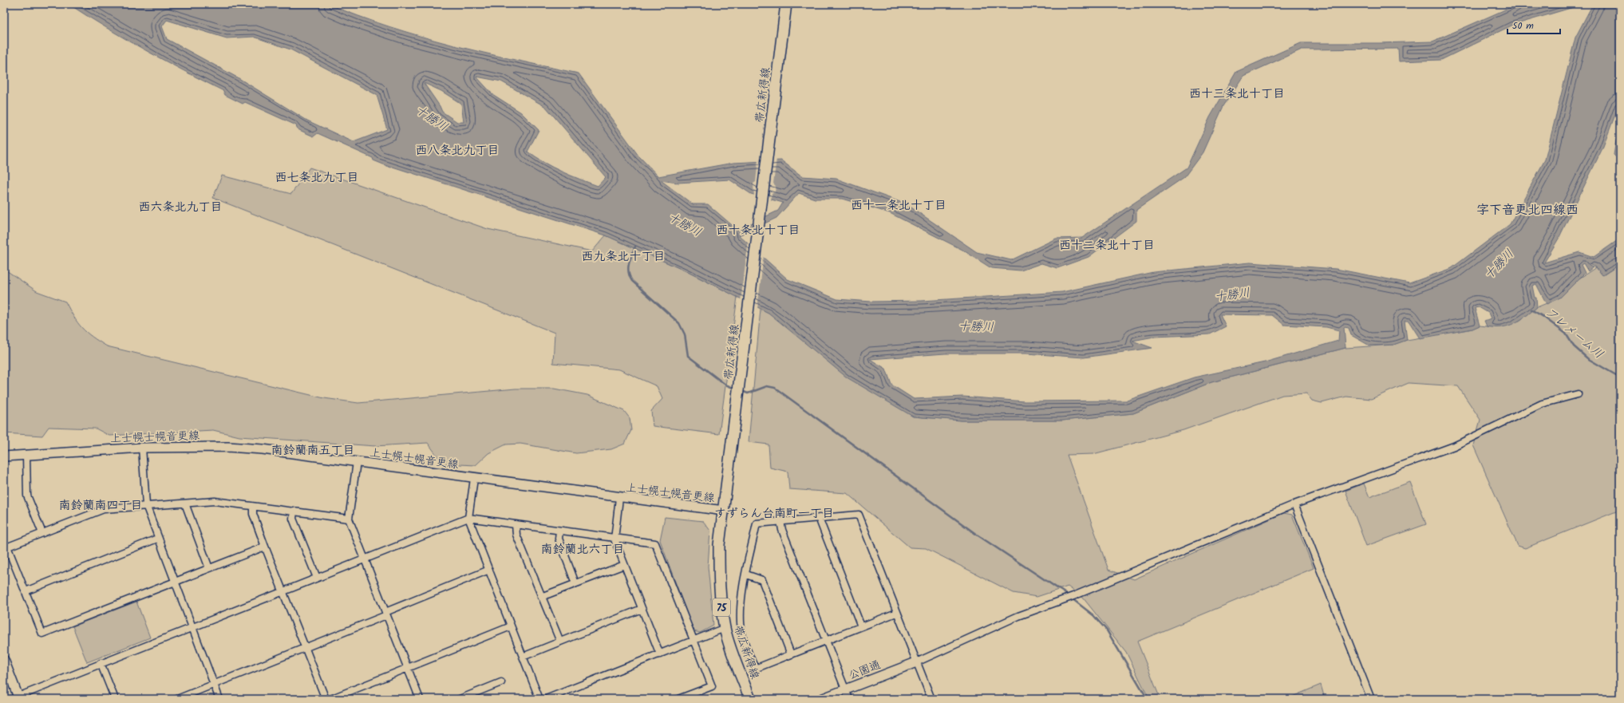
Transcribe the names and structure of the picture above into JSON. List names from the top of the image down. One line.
{"streets":{"main road":["帯広新得線","上士幌士幌音更線","75","公園通"]},"crossings":[["帯広新得線","上士幌士幌音更線"]],"districts":["西十三条北十丁目","西八条北九丁目","西七条北九丁目","西十一条北十丁目","西六条北九丁目","字下音更北四線西","西十条北十丁目","西十二条北十丁目","西九条北十丁目","南鈴蘭南五丁目","南鈴蘭南四丁目","すずらん台南町一丁目","南鈴蘭北六丁目"],"water":["十勝川","フレメーム川"],"scale_bar":"50 m"}
